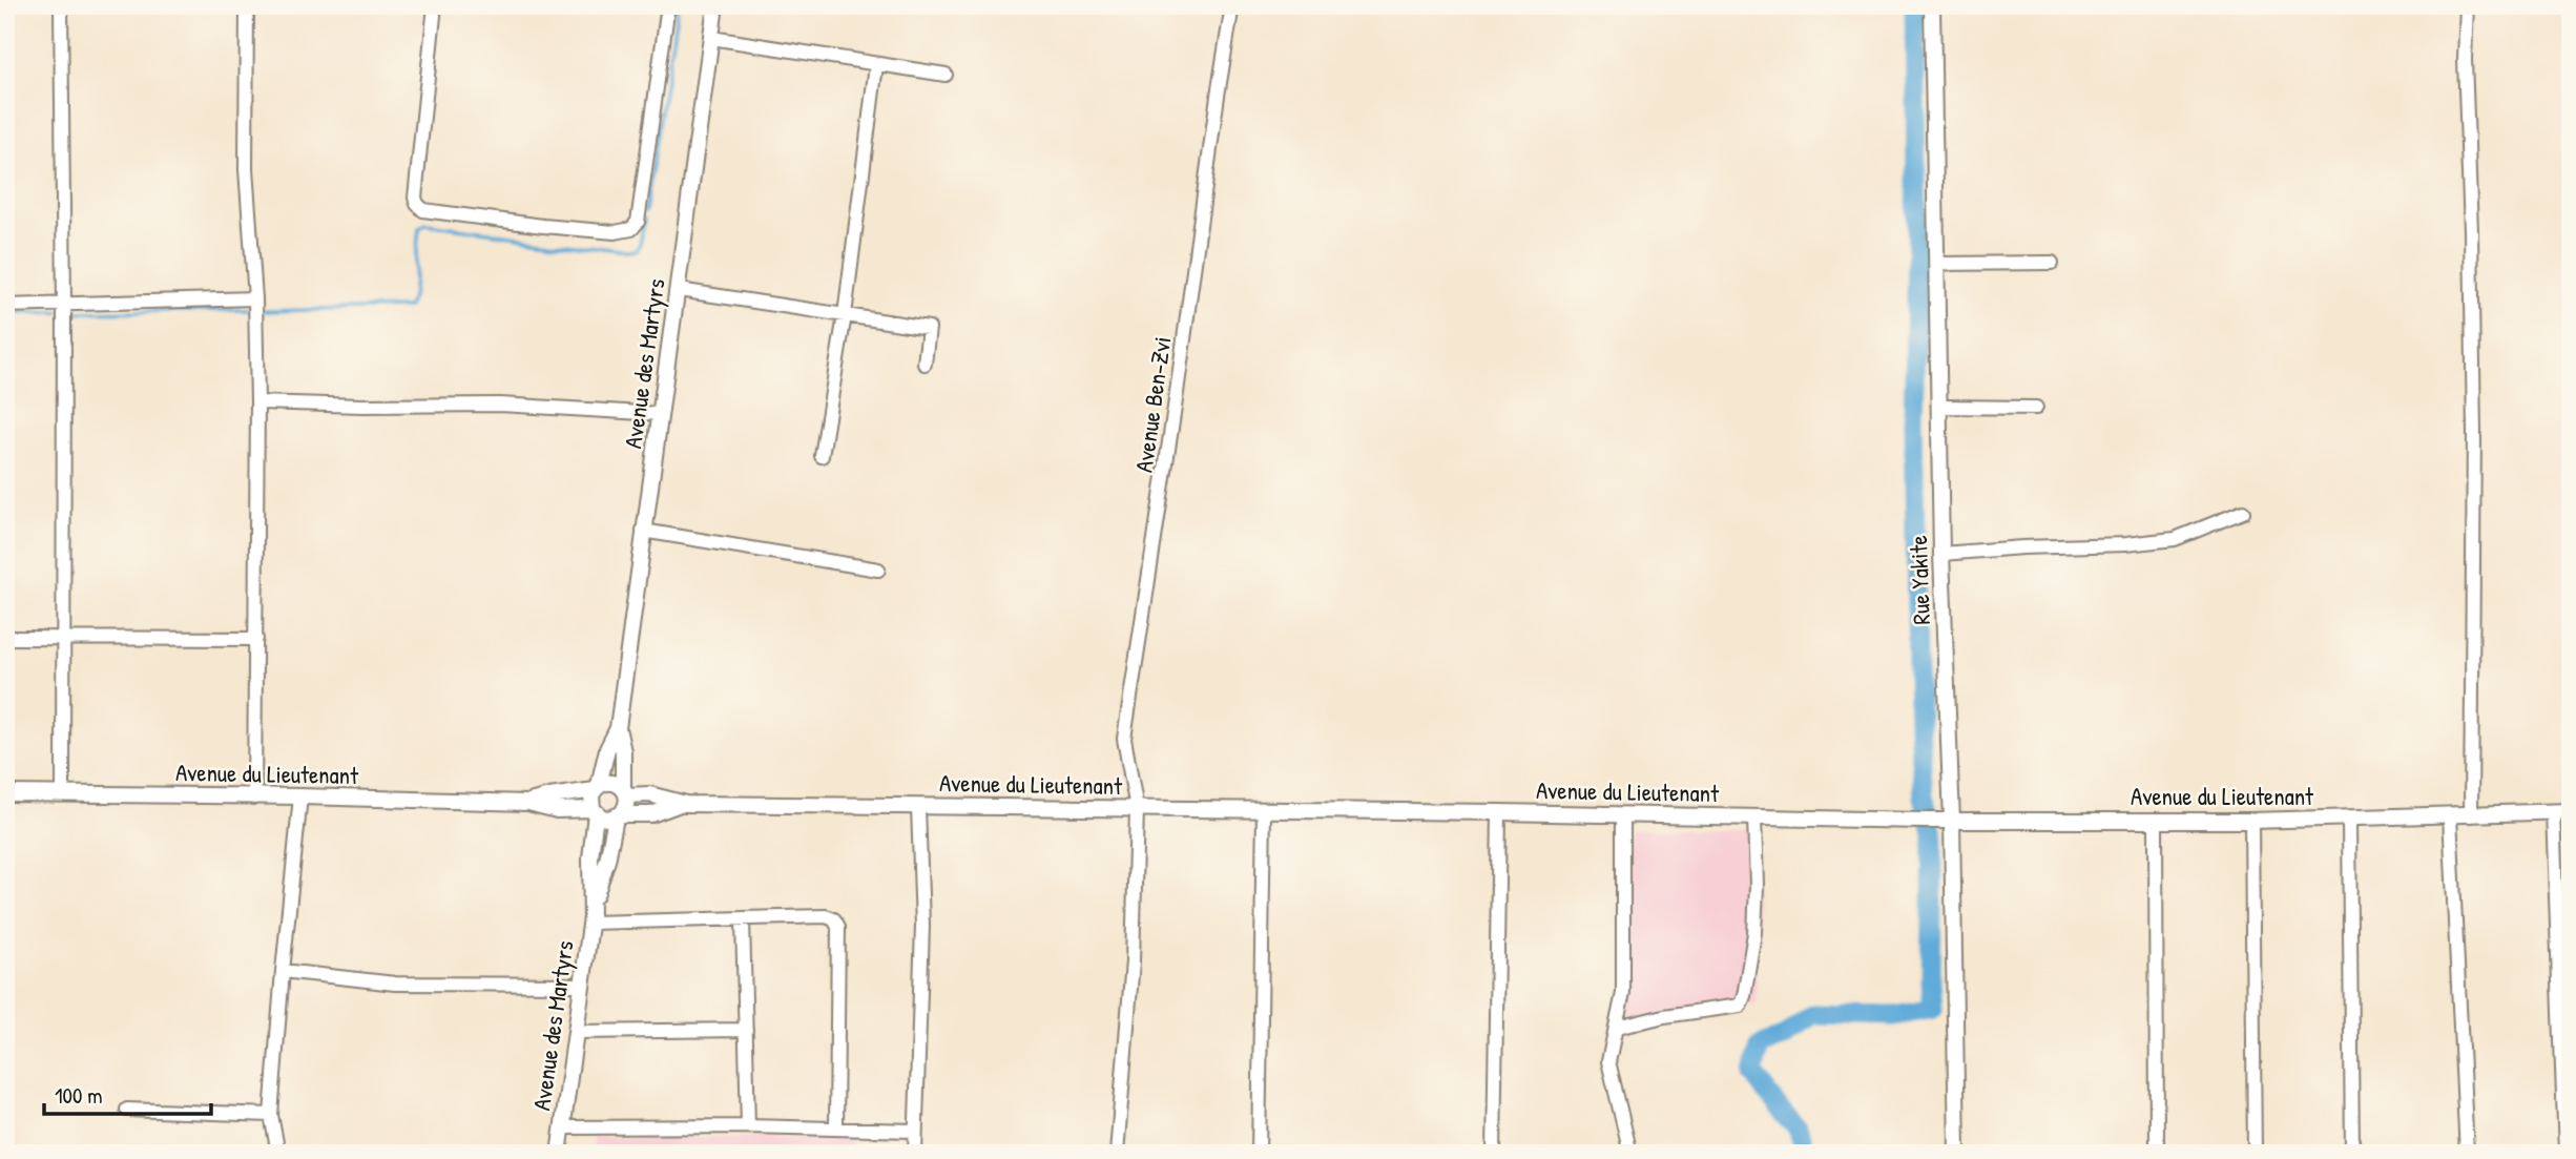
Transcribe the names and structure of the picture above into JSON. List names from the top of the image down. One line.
{"streets":{"main road":["Avenue des Martyrs","Rue Yakite","Avenue du Lieutenant"],"street":["Avenue Ben-Zvi"]},"crossings":[["Avenue des Martyrs","Avenue du Lieutenant"],["Avenue Ben-Zvi","Avenue du Lieutenant"],["Rue Yakite","Avenue du Lieutenant"]],"scale_bar":"100 m"}
